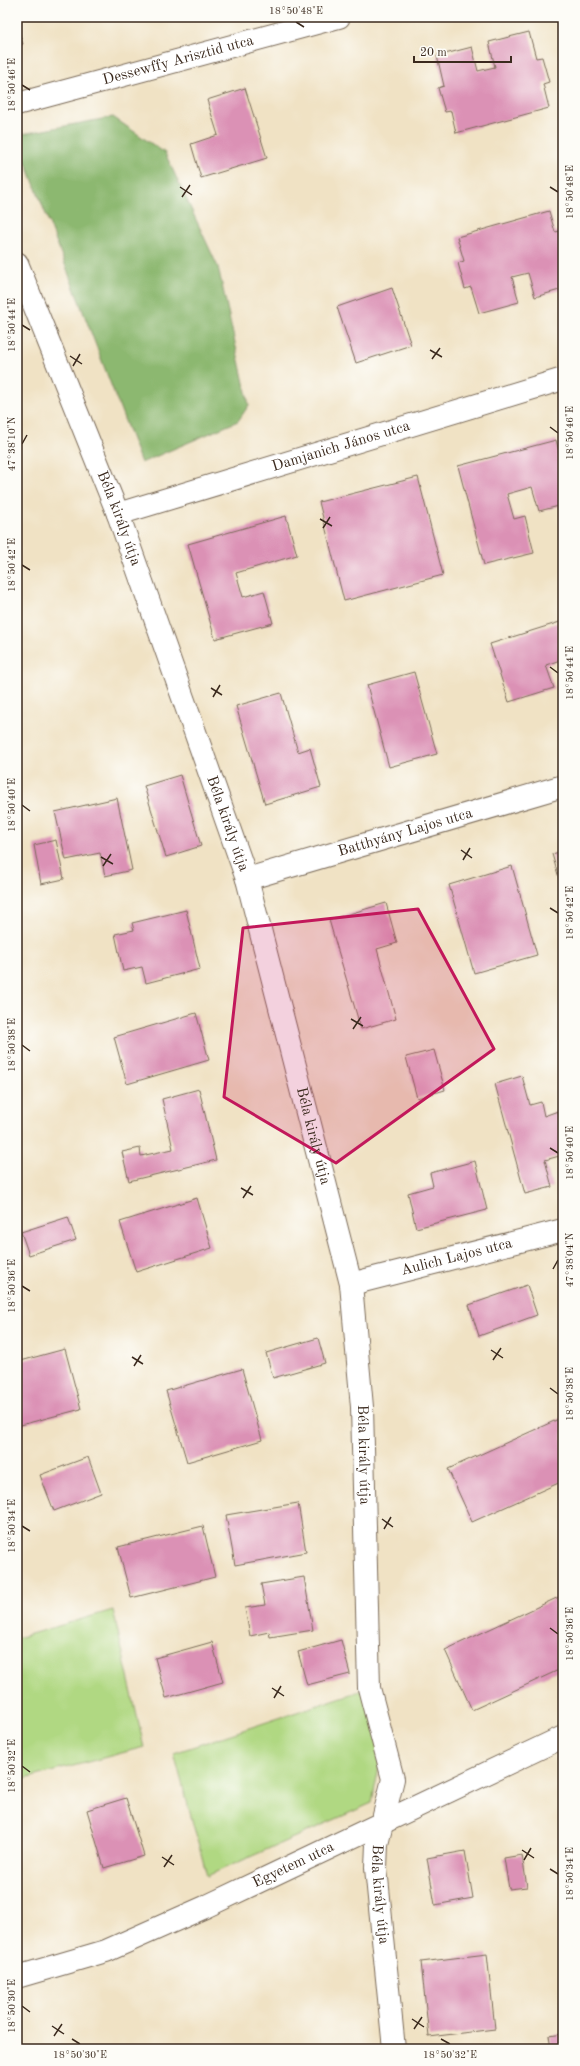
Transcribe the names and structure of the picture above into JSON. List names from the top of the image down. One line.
{"streets":{"street":["Dessewffy Arisztid utca","Damjanich János utca","Béla király útja","Batthyány Lajos utca","Aulich Lajos utca","Egyetem utca"]},"crossings":[["Damjanich János utca","Béla király útja"],["Béla király útja","Batthyány Lajos utca"],["Béla király útja","Aulich Lajos utca"],["Béla király útja","Egyetem utca"]],"scale_bar":"20 m","coordinates":["18°50'48\"E","18°50'46\"E","18°50'44\"E","47°38'10\"N","18°50'42\"E","18°50'40\"E","18°50'38\"E","47°38'04\"N","18°50'36\"E","18°50'34\"E","18°50'32\"E","18°50'30\"E"]}
